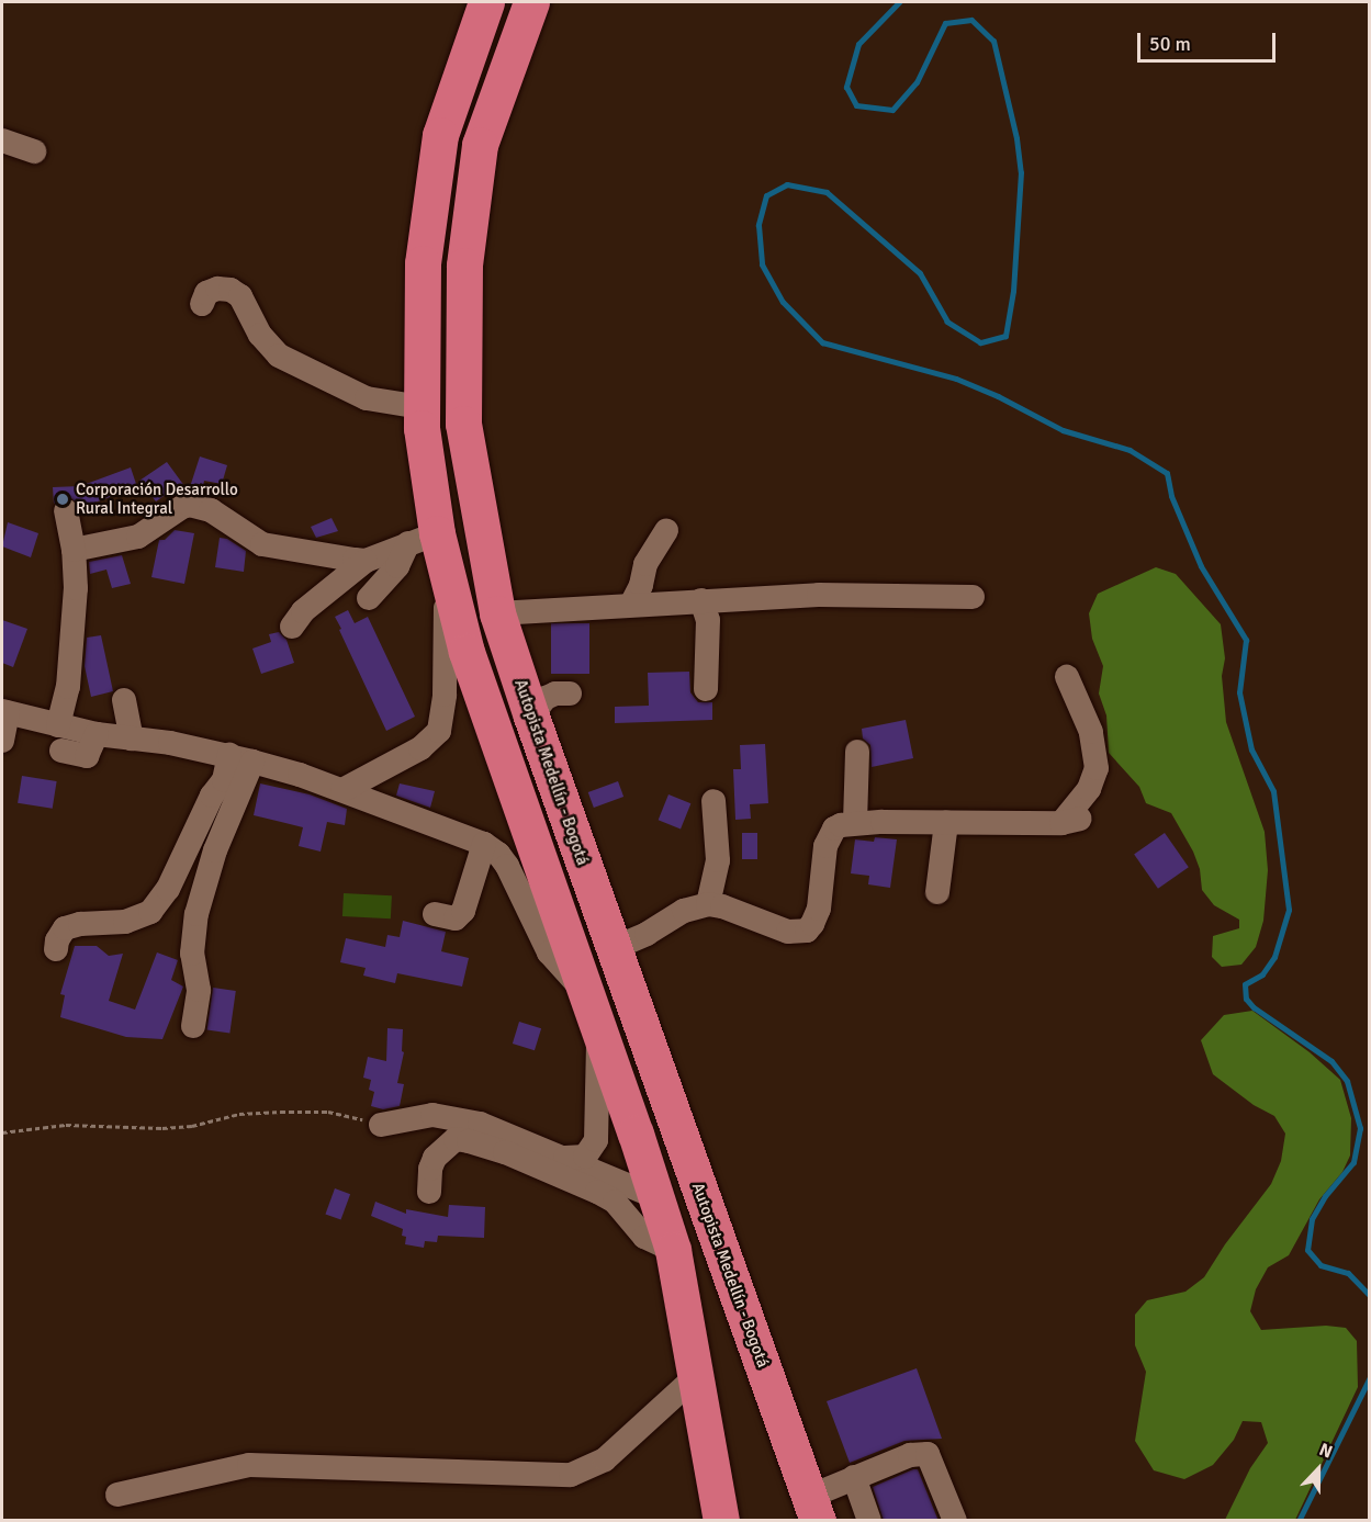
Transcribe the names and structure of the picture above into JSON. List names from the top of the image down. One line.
{"streets":{"highway":["Autopista Medellín - Bogotá"]},"places":["Corporación Desarrollo Rural Integral"],"scale_bar":"50 m","north":"top"}
